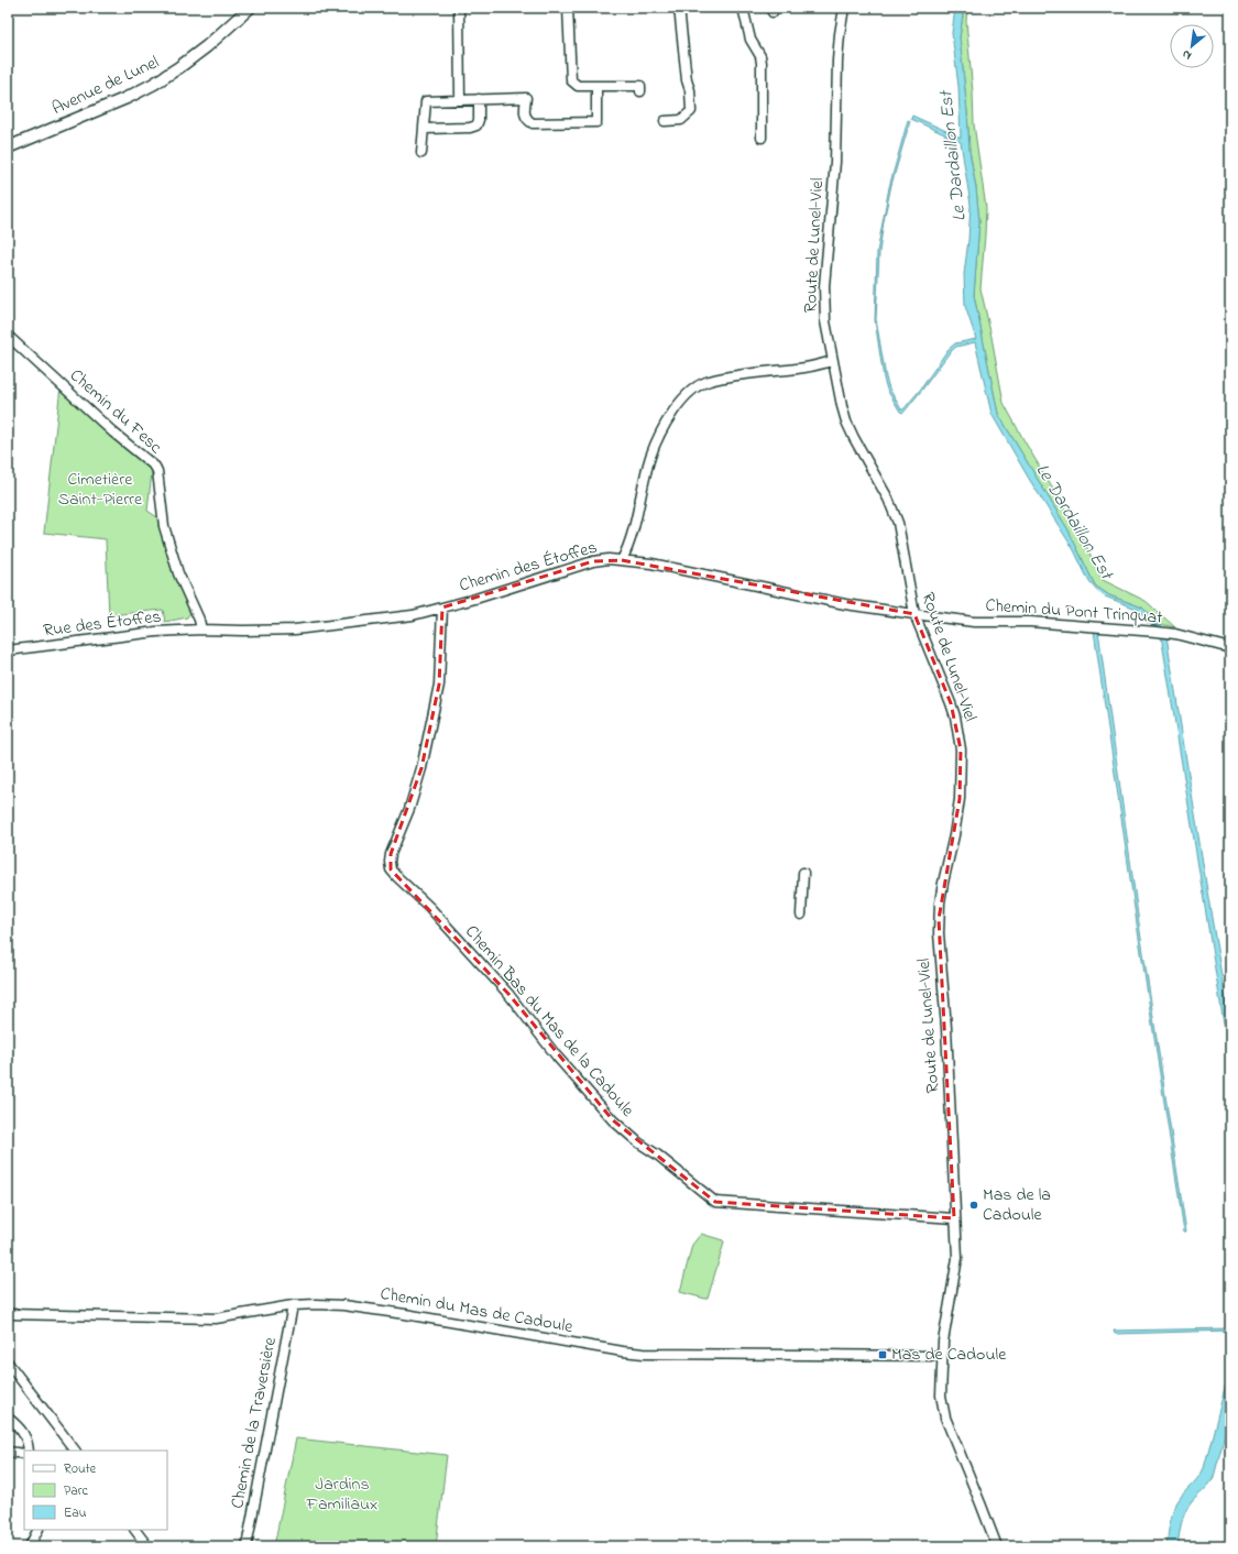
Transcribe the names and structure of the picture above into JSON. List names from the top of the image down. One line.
{"streets":{"main road":["Avenue de Lunel"],"street":["Route de Lunel-Viel","Chemin du Fesc","Chemin des Étoffes","Chemin du Pont Trinquat","Rue des Étoffes","Chemin Bas du Mas de la Cadoule","Chemin du Mas de Cadoule","Chemin de la Traversière"]},"crossings":[["Route de Lunel-Viel","Chemin des Étoffes"],["Route de Lunel-Viel","Chemin du Pont Trinquat"],["Route de Lunel-Viel","Chemin Bas du Mas de la Cadoule"],["Route de Lunel-Viel","Chemin du Mas de Cadoule"],["Chemin du Fesc","Chemin des Étoffes"],["Chemin du Fesc","Rue des Étoffes"],["Chemin des Étoffes","Chemin du Pont Trinquat"],["Chemin des Étoffes","Rue des Étoffes"],["Chemin des Étoffes","Chemin Bas du Mas de la Cadoule"],["Chemin du Mas de Cadoule","Chemin de la Traversière"]],"water":["Le Dardaillon Est"],"parks":["Cimetière Saint-Pierre","Jardins Familiaux"],"places":{"other":["Mas de la Cadoule"],"transit":["Mas de Cadoule"]},"legend":["Route","Parc","Eau"],"north":"bottom left"}
